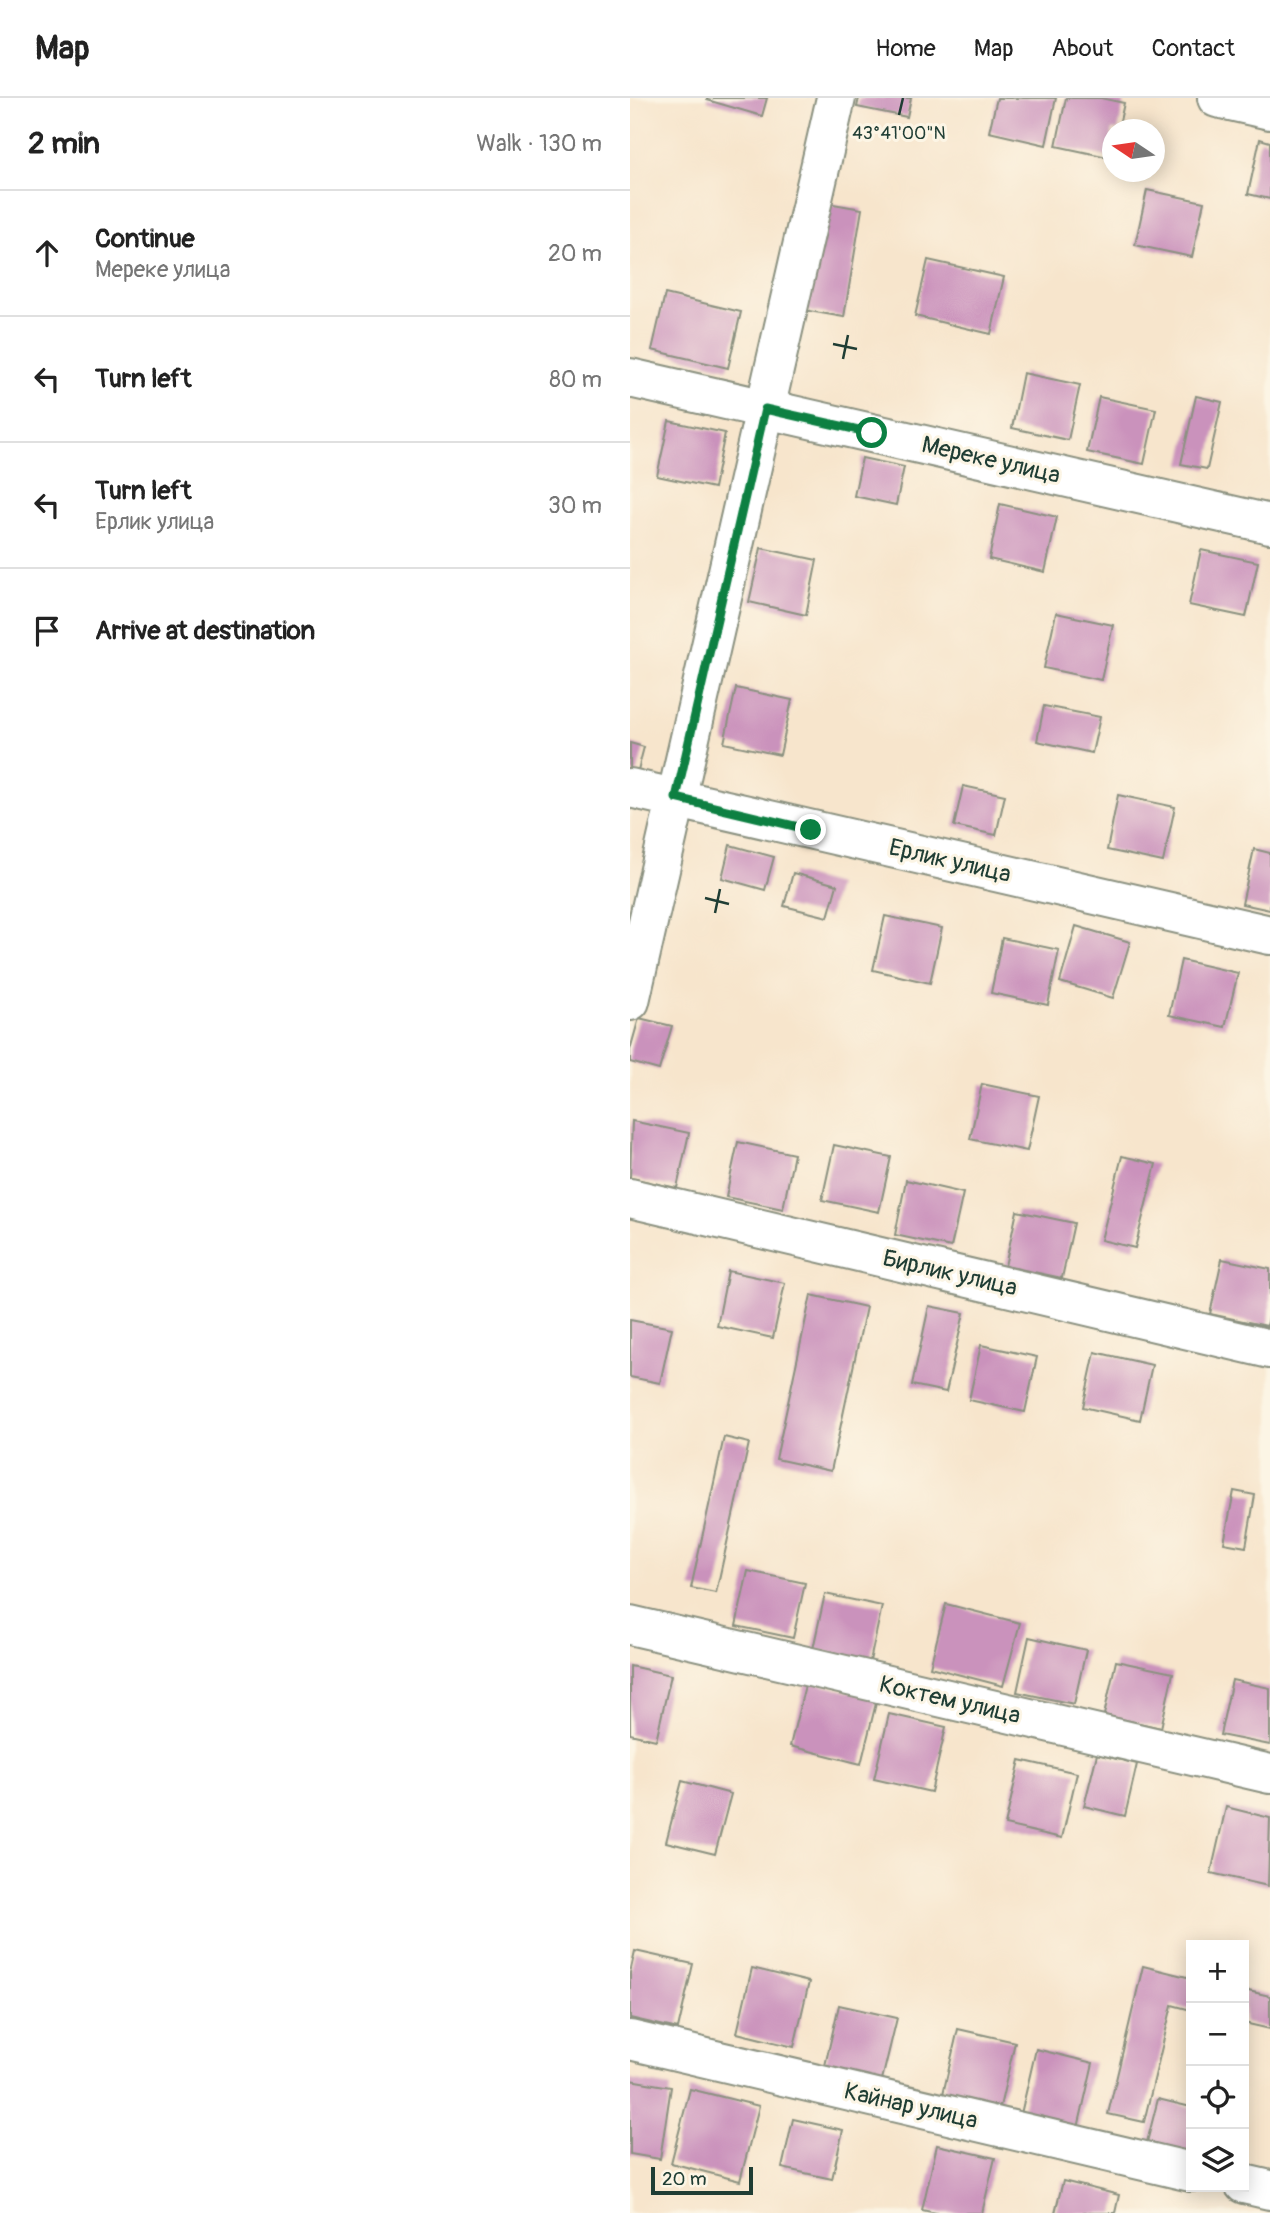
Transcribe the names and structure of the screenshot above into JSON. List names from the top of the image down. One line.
{"streets":{"street":["Мереке улица","Ерлик улица","Бирлик улица","Коктем улица","Кайнар улица"]},"scale_bar":"20 m","north":"left","page":{"header":"Map","nav":["Home","Map","About","Contact"],"heading":["2 min","Walk · 130 m"],"list":[["Continue","Мереке улица","20 m"],["Turn left","80 m"],["Turn left","Ерлик улица","30 m"],"Arrive at destination"],"map_buttons":["+","−"],"scale":"20 m"},"coordinates":["43°41'00\"N"]}
